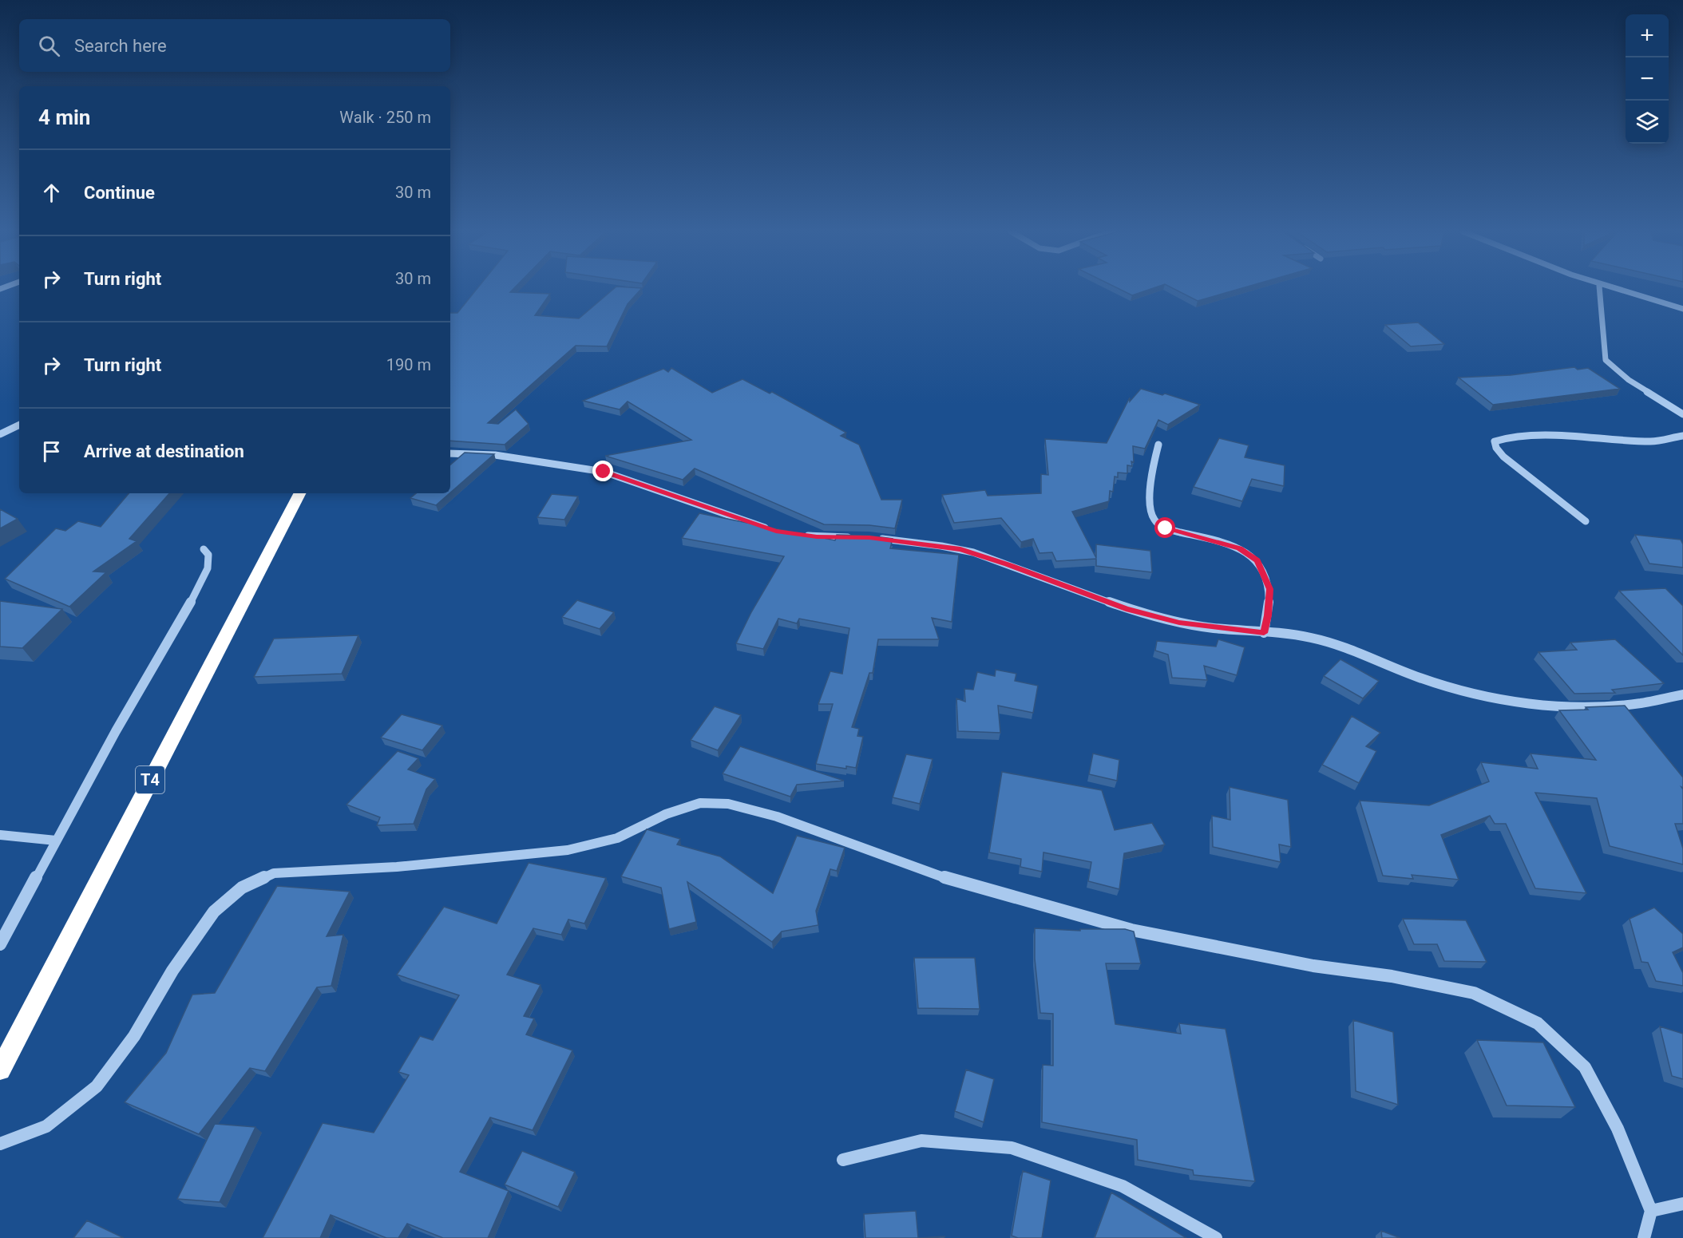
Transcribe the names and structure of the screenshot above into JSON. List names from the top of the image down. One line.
{"streets":{"highway":["T4"]},"page":{"map_buttons":["+","−"],"search":"Search here","heading":["4 min","Walk · 250 m"],"list":[["Continue","30 m"],["Turn right","30 m"],["Turn right","190 m"],"Arrive at destination"]}}
